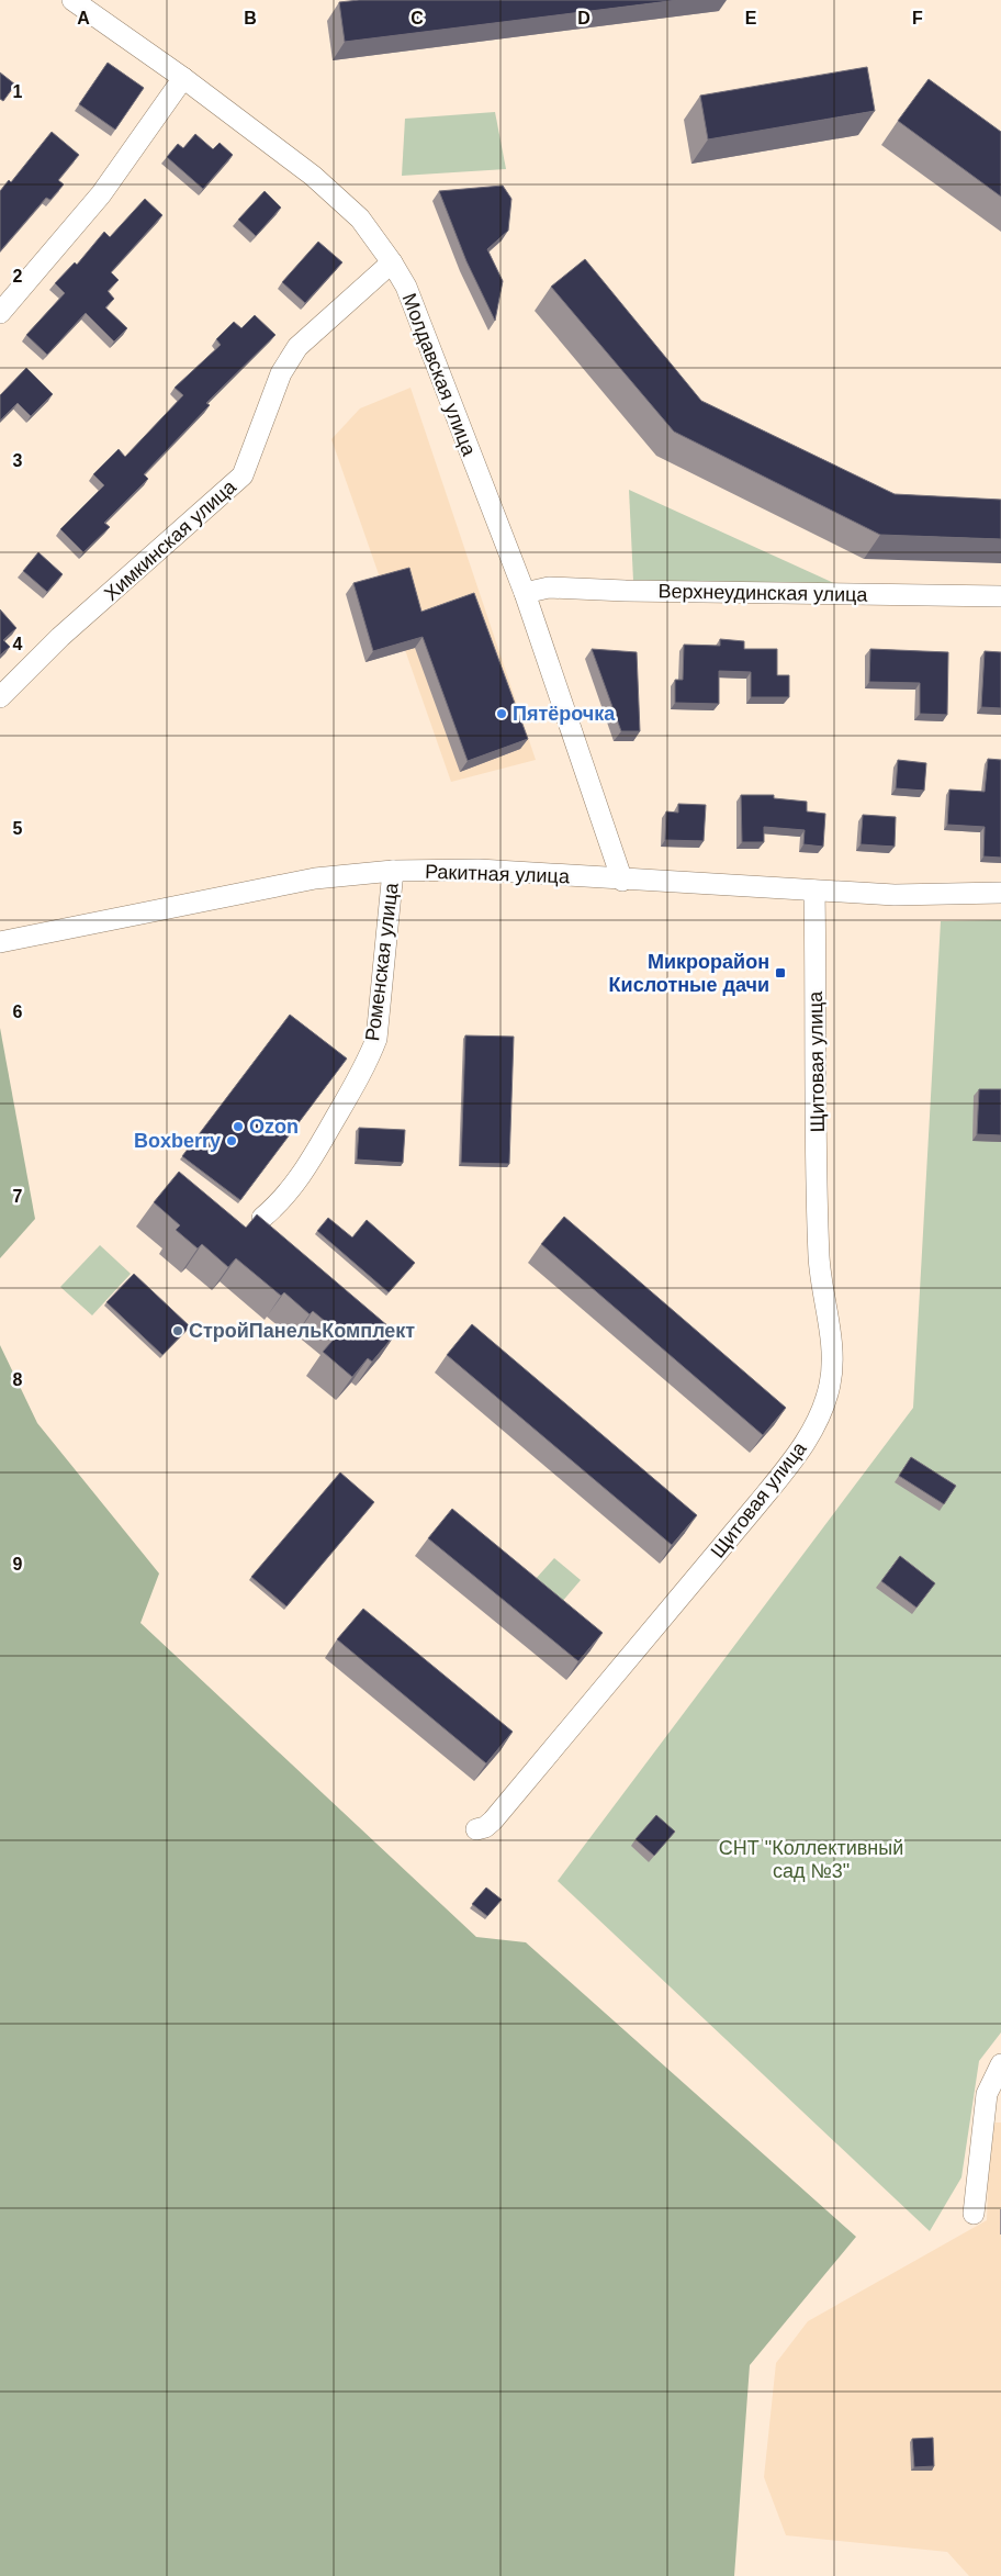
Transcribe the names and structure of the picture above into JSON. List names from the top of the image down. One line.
{"streets":{"street":["Молдавская улица","Химкинская улица","Верхнеудинская улица","Ракитная улица","Роменская улица","Щитовая улица"]},"crossings":[["Молдавская улица","Химкинская улица"],["Молдавская улица","Верхнеудинская улица"],["Молдавская улица","Ракитная улица"],["Ракитная улица","Роменская улица"],["Ракитная улица","Щитовая улица"]],"parks":["СНТ \"Коллективный сад №3\""],"places":{"other":["Пятёрочка","Ozon","Boxberry","СтройПанельКомплект"],"transit":["Микрорайон Кислотные дачи"]},"grid":{"columns":["A","B","C","D","E","F"],"rows":["1","2","3","4","5","6","7","8","9"]}}
